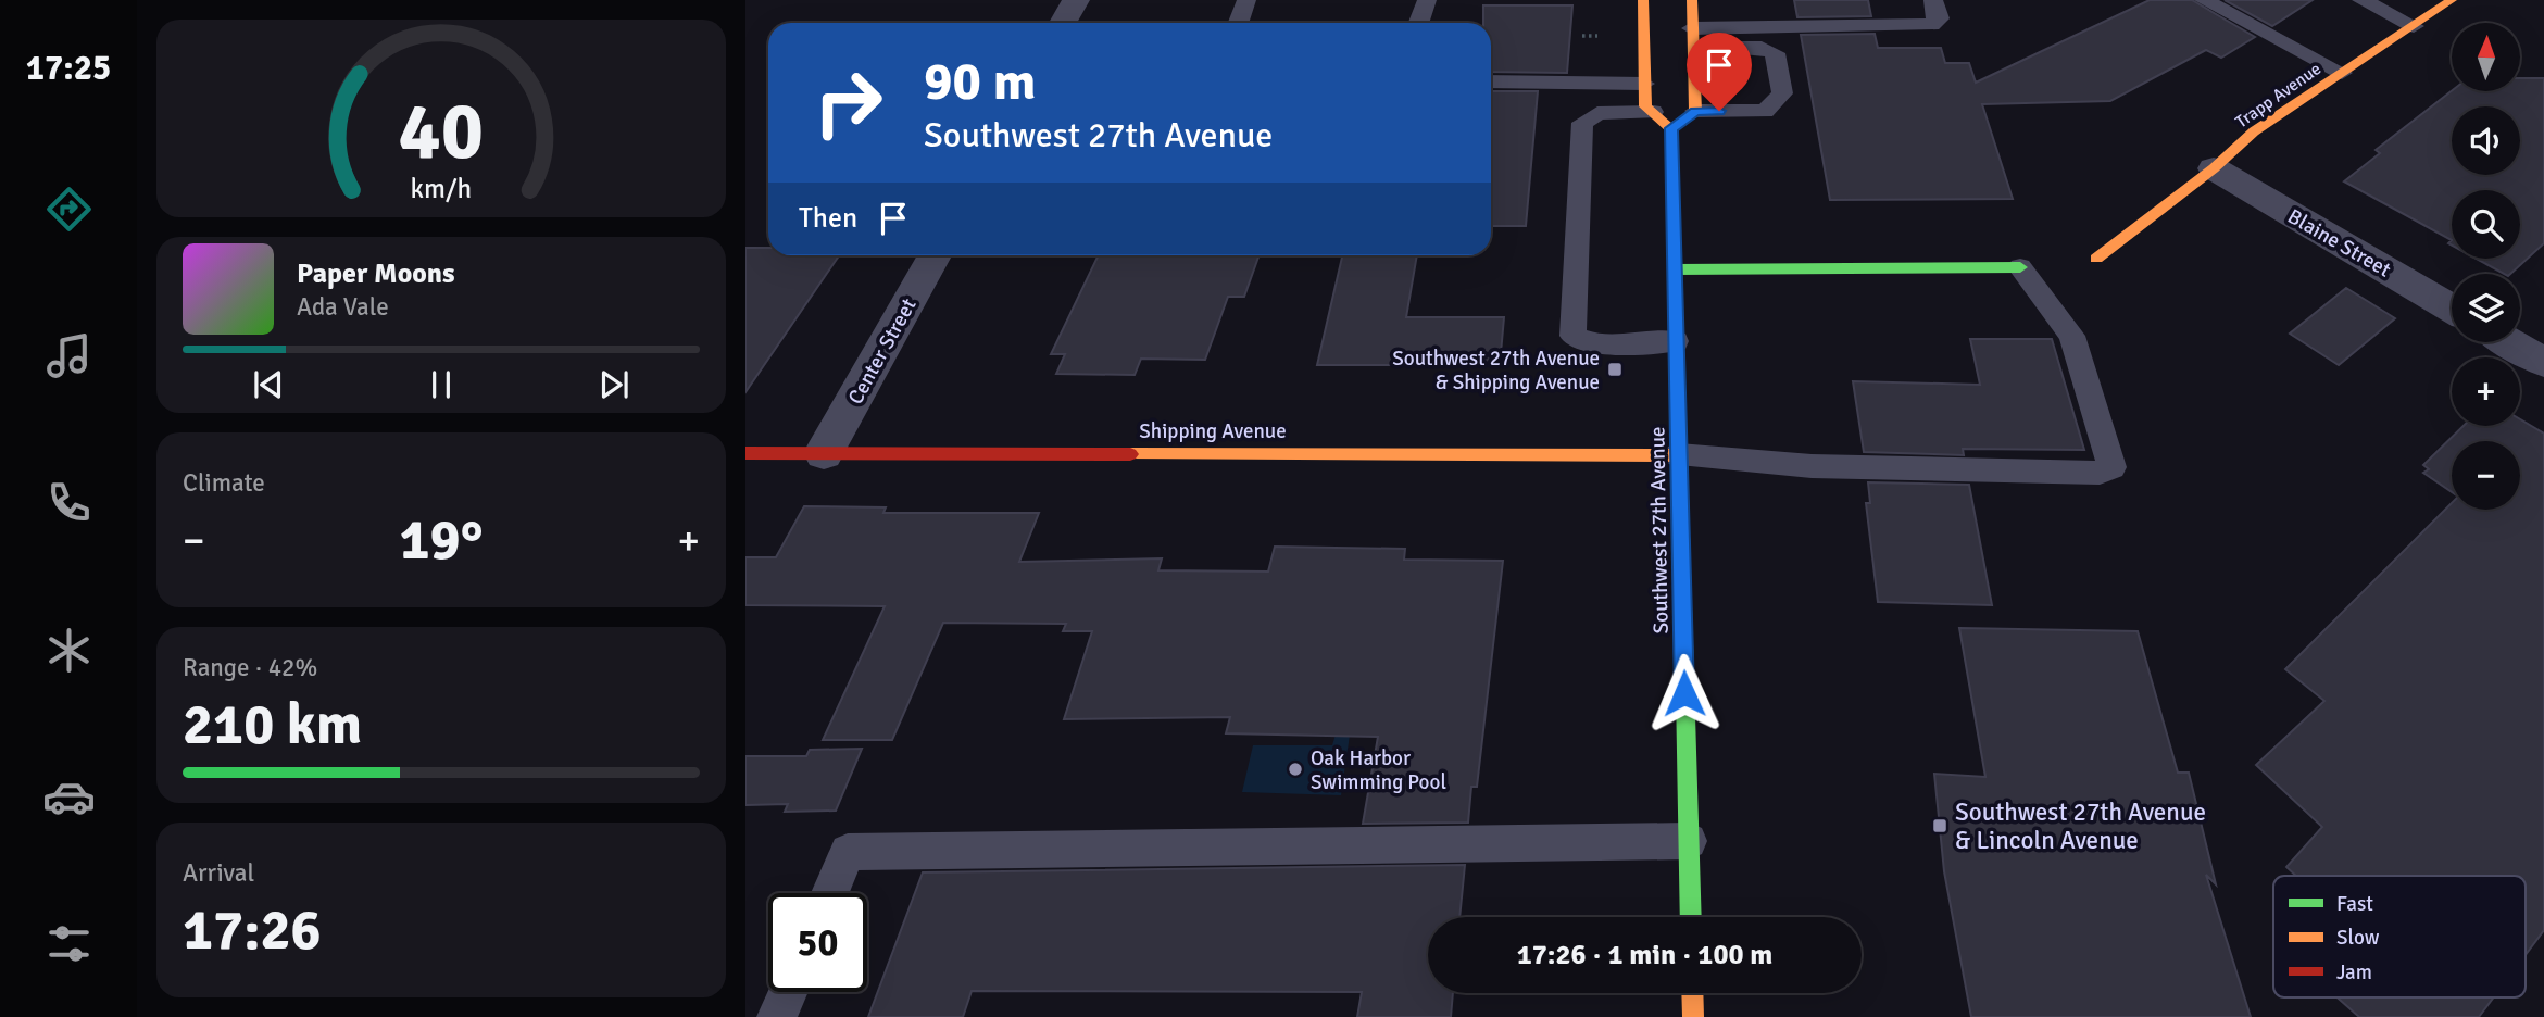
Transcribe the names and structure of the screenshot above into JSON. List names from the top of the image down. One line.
{"streets":{"street":["Trapp Avenue","Blaine Street","Center Street","Shipping Avenue","Southwest 27th Avenue"]},"crossings":[["Trapp Avenue","Blaine Street"],["Center Street","Shipping Avenue"],["Shipping Avenue","Southwest 27th Avenue"]],"places":{"transit":["Southwest 27th Avenue & Shipping Avenue","Southwest 27th Avenue & Lincoln Avenue"],"other":["Oak Harbor Swimming Pool"]},"legend":["Fast","Slow","Jam"],"north":"top","page":{"tabs":"17:25","map_buttons":["+","−"],"turn":["90 m","Southwest 27th Avenue"],"then":"Then","song":["Paper Moons","Ada Vale"],"tile":["Climate",["Range · 42%","210 km"],["Arrival","17:26"]],"heat":["−","19°","+"],"limit":"50","trip":"17:26 · 1 min · 100 m","gauge":["40","km/h"]}}
